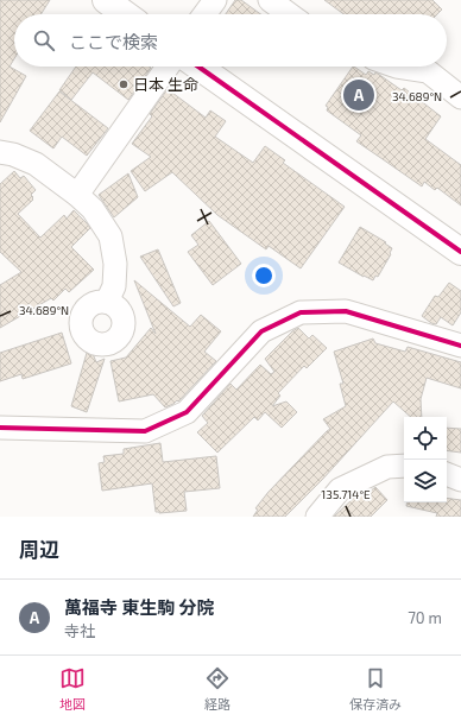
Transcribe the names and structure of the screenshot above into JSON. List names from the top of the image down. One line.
{"places":["日本 生命"],"page":{"search":"ここで検索","pins":"A","heading":"周辺","list":[{"mark":"A","name":"萬福寺 東生駒 分院","note":"寺社","value":"70 m"}],"nav":["地図","経路","保存済み"]},"coordinates":["34.689°N","135.714°E"]}
